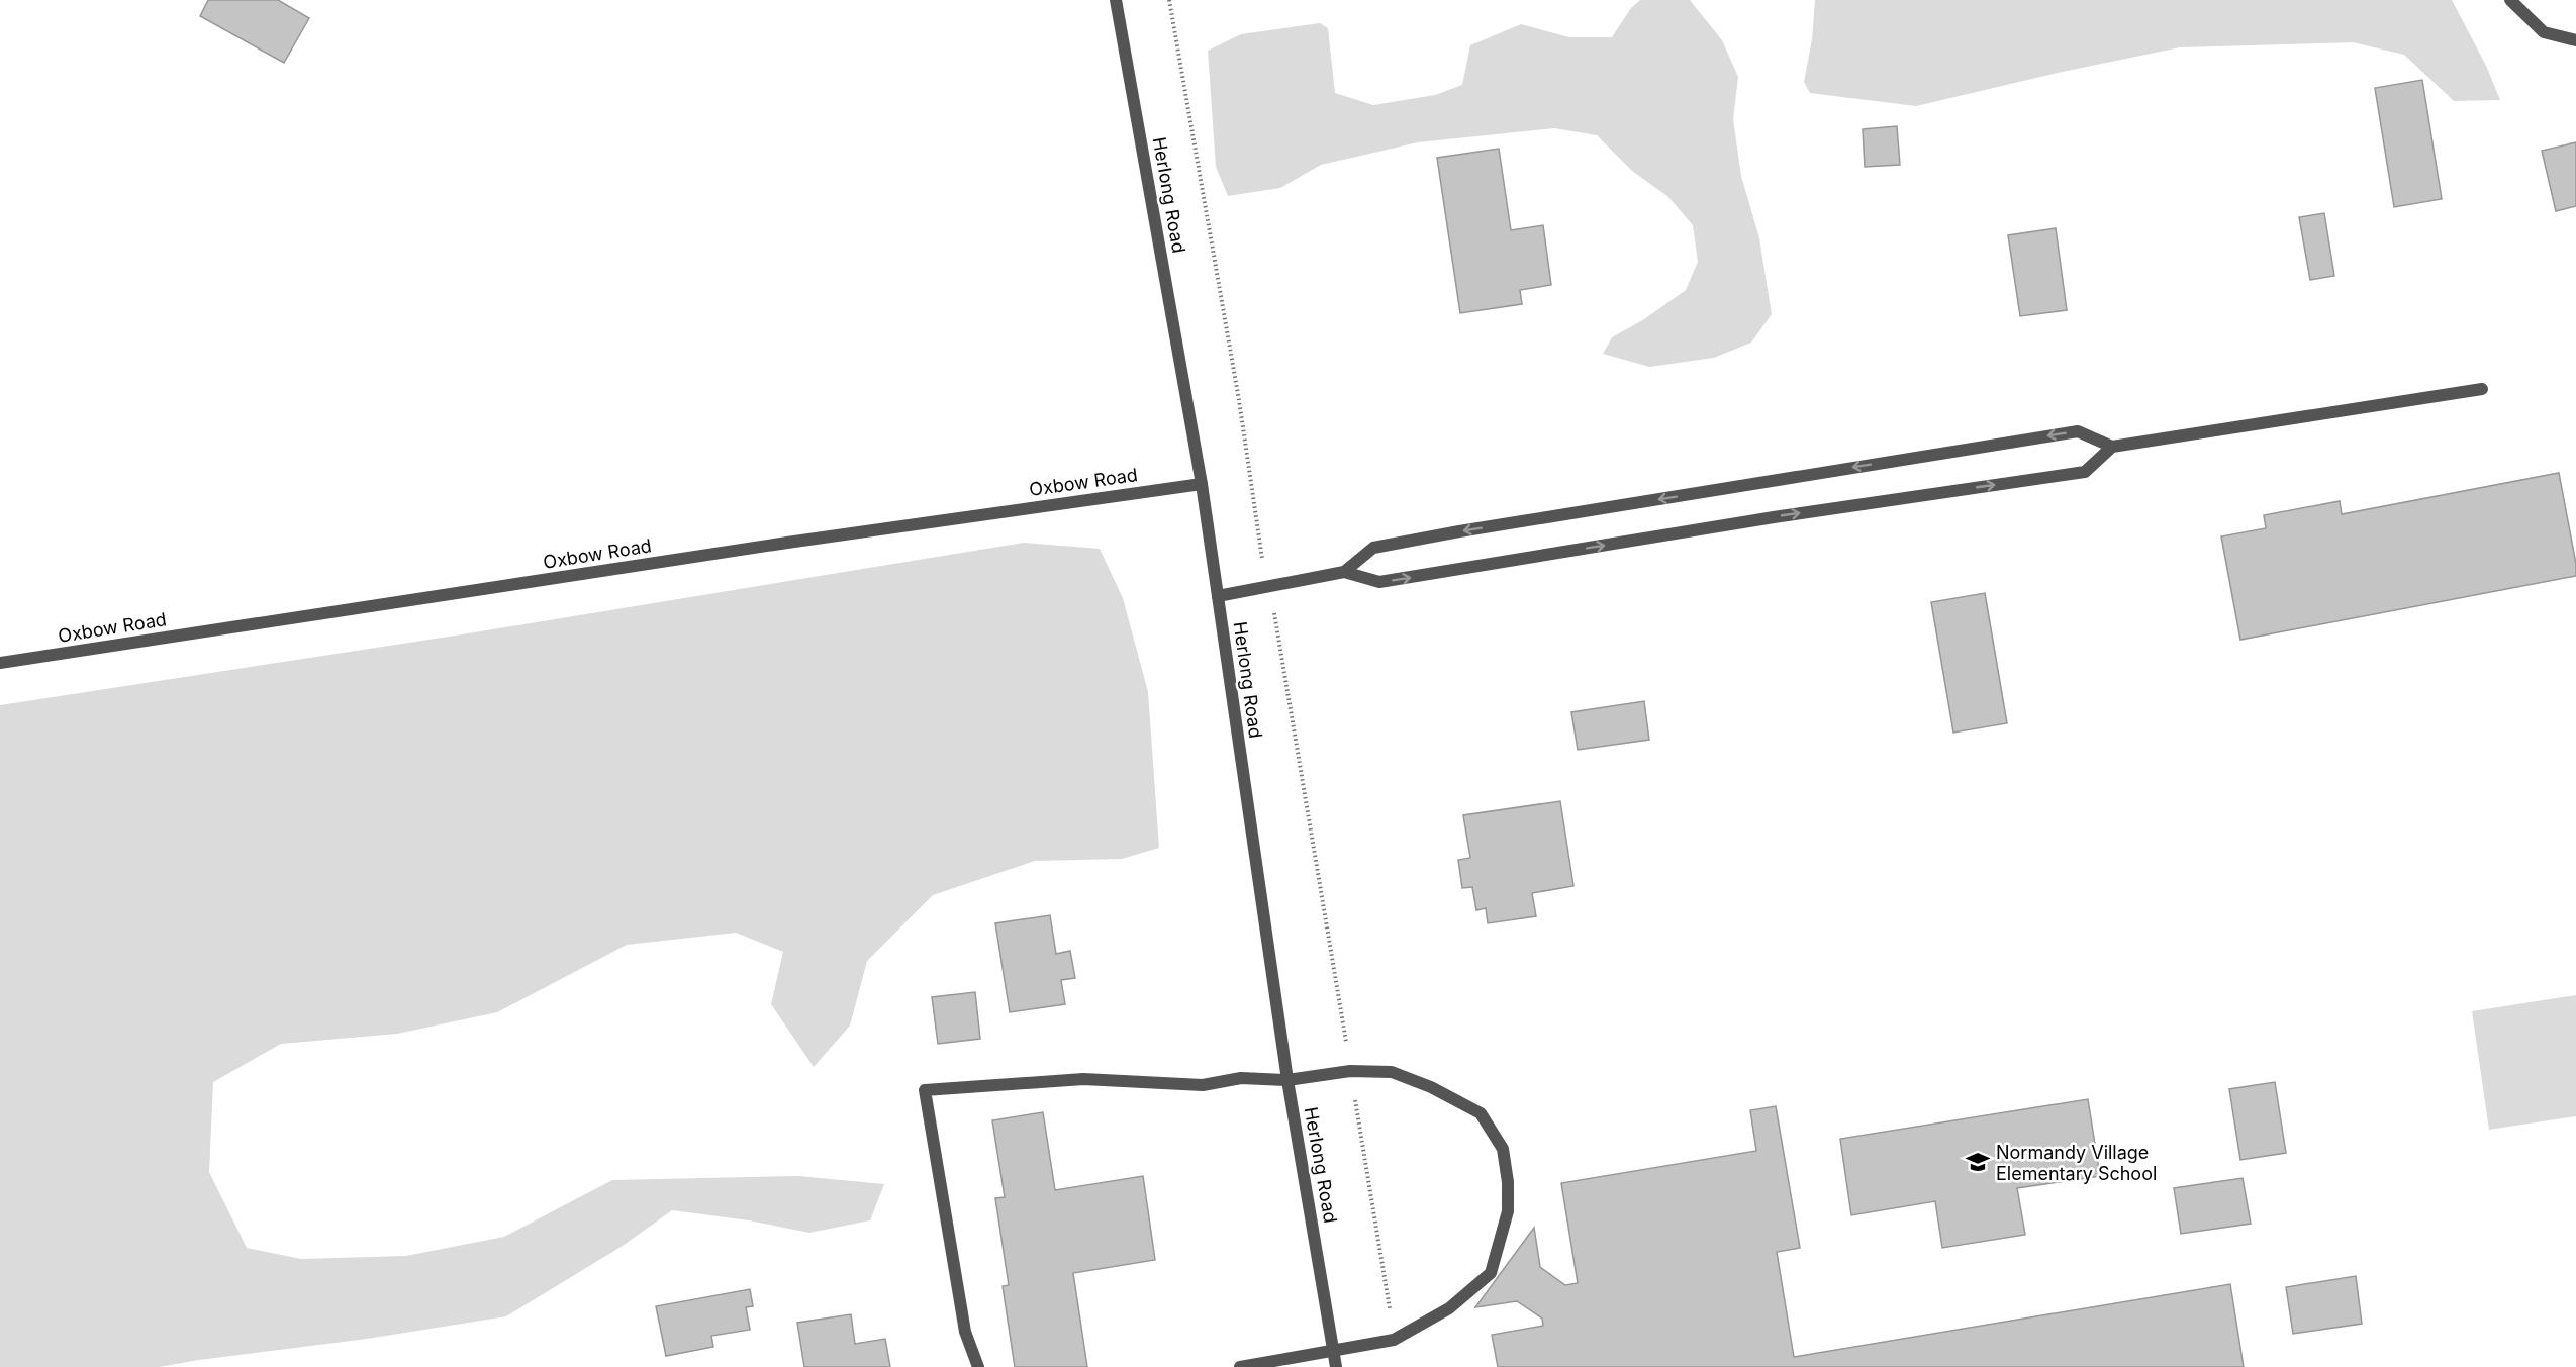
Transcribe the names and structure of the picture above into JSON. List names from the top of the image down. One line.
{"streets":{"street":["Herlong Road","Oxbow Road"]},"crossings":[["Herlong Road","Oxbow Road"]],"places":{"school or university":["Normandy Village Elementary School"]}}
